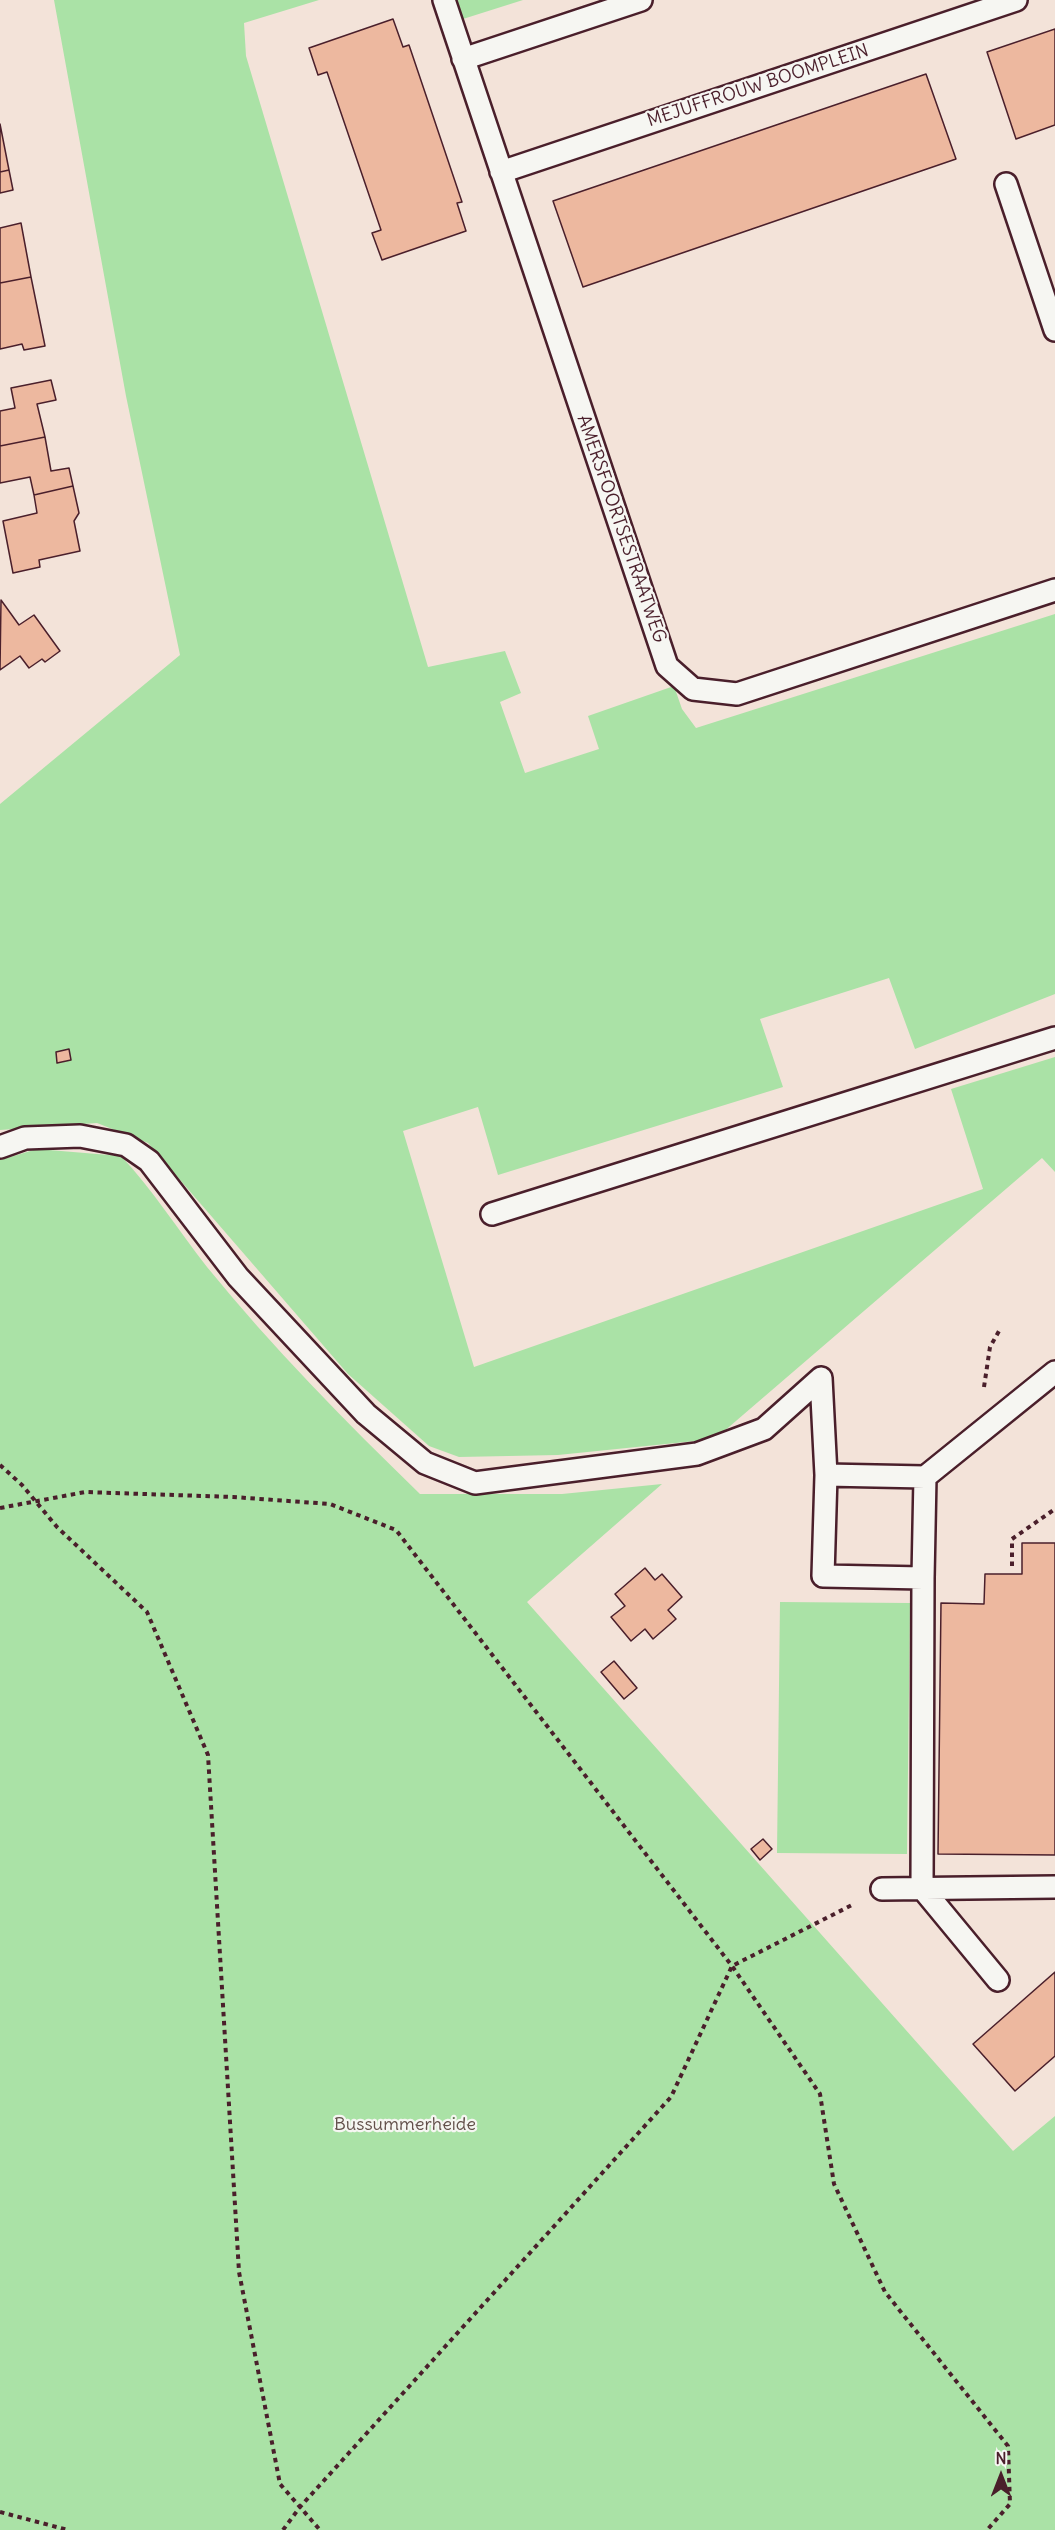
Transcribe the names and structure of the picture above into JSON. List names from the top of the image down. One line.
{"streets":{"lane":["MEJUFFROUW BOOMPLEIN","AMERSFOORTSESTRAATWEG"]},"crossings":[["MEJUFFROUW BOOMPLEIN","AMERSFOORTSESTRAATWEG"]],"parks":["Bussummerheide"],"north":"top"}
